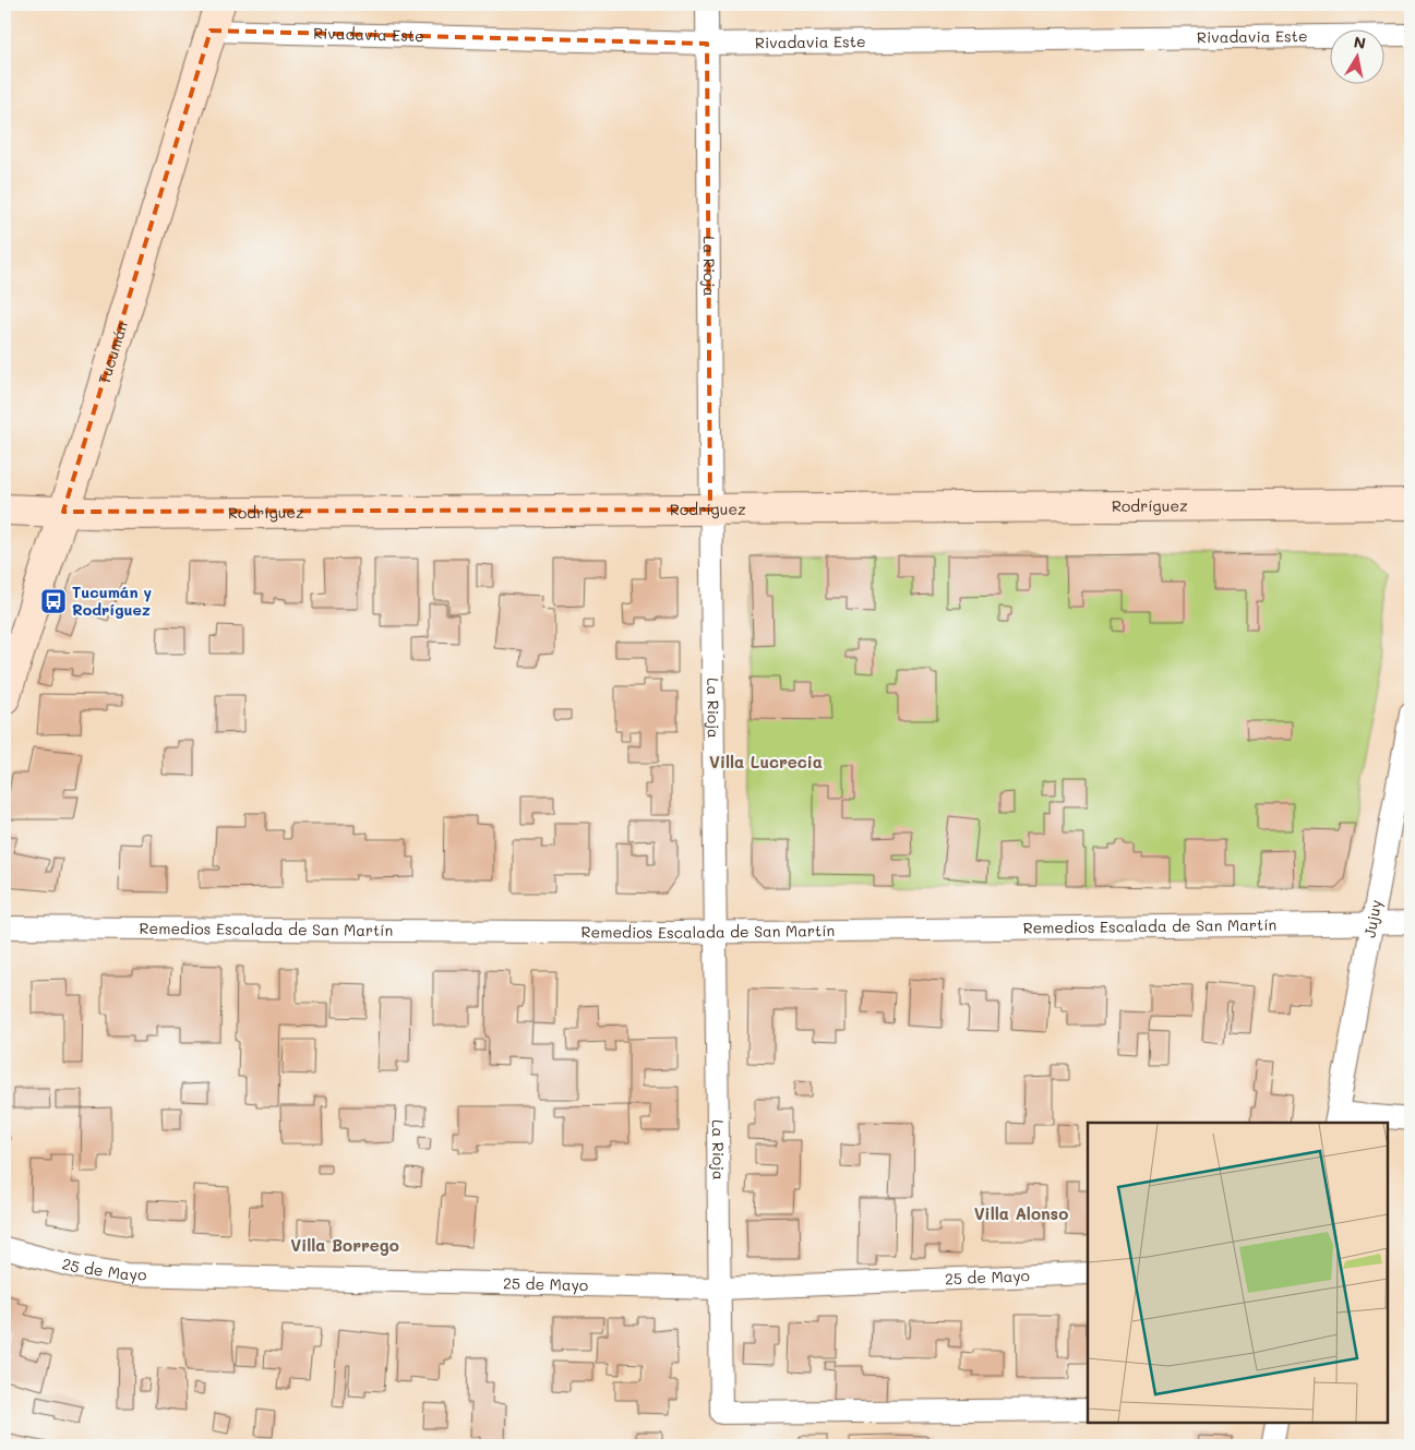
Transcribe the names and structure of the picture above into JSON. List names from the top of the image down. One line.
{"streets":{"main road":["Tucumán","Rodríguez"],"street":["Rivadavia Este","La Rioja","Jujuy","Remedios Escalada de San Martín","25 de Mayo"]},"crossings":[["Rivadavia Este","La Rioja"],["Rivadavia Este","Tucumán"],["La Rioja","Rodríguez"],["La Rioja","Remedios Escalada de San Martín"],["La Rioja","25 de Mayo"],["Tucumán","Rodríguez"],["Jujuy","Remedios Escalada de San Martín"]],"districts":["Villa Lucrecia","Villa Alonso","Villa Borrego"],"places":{"bus stop":["Tucumán y Rodríguez"]},"north":"top"}
